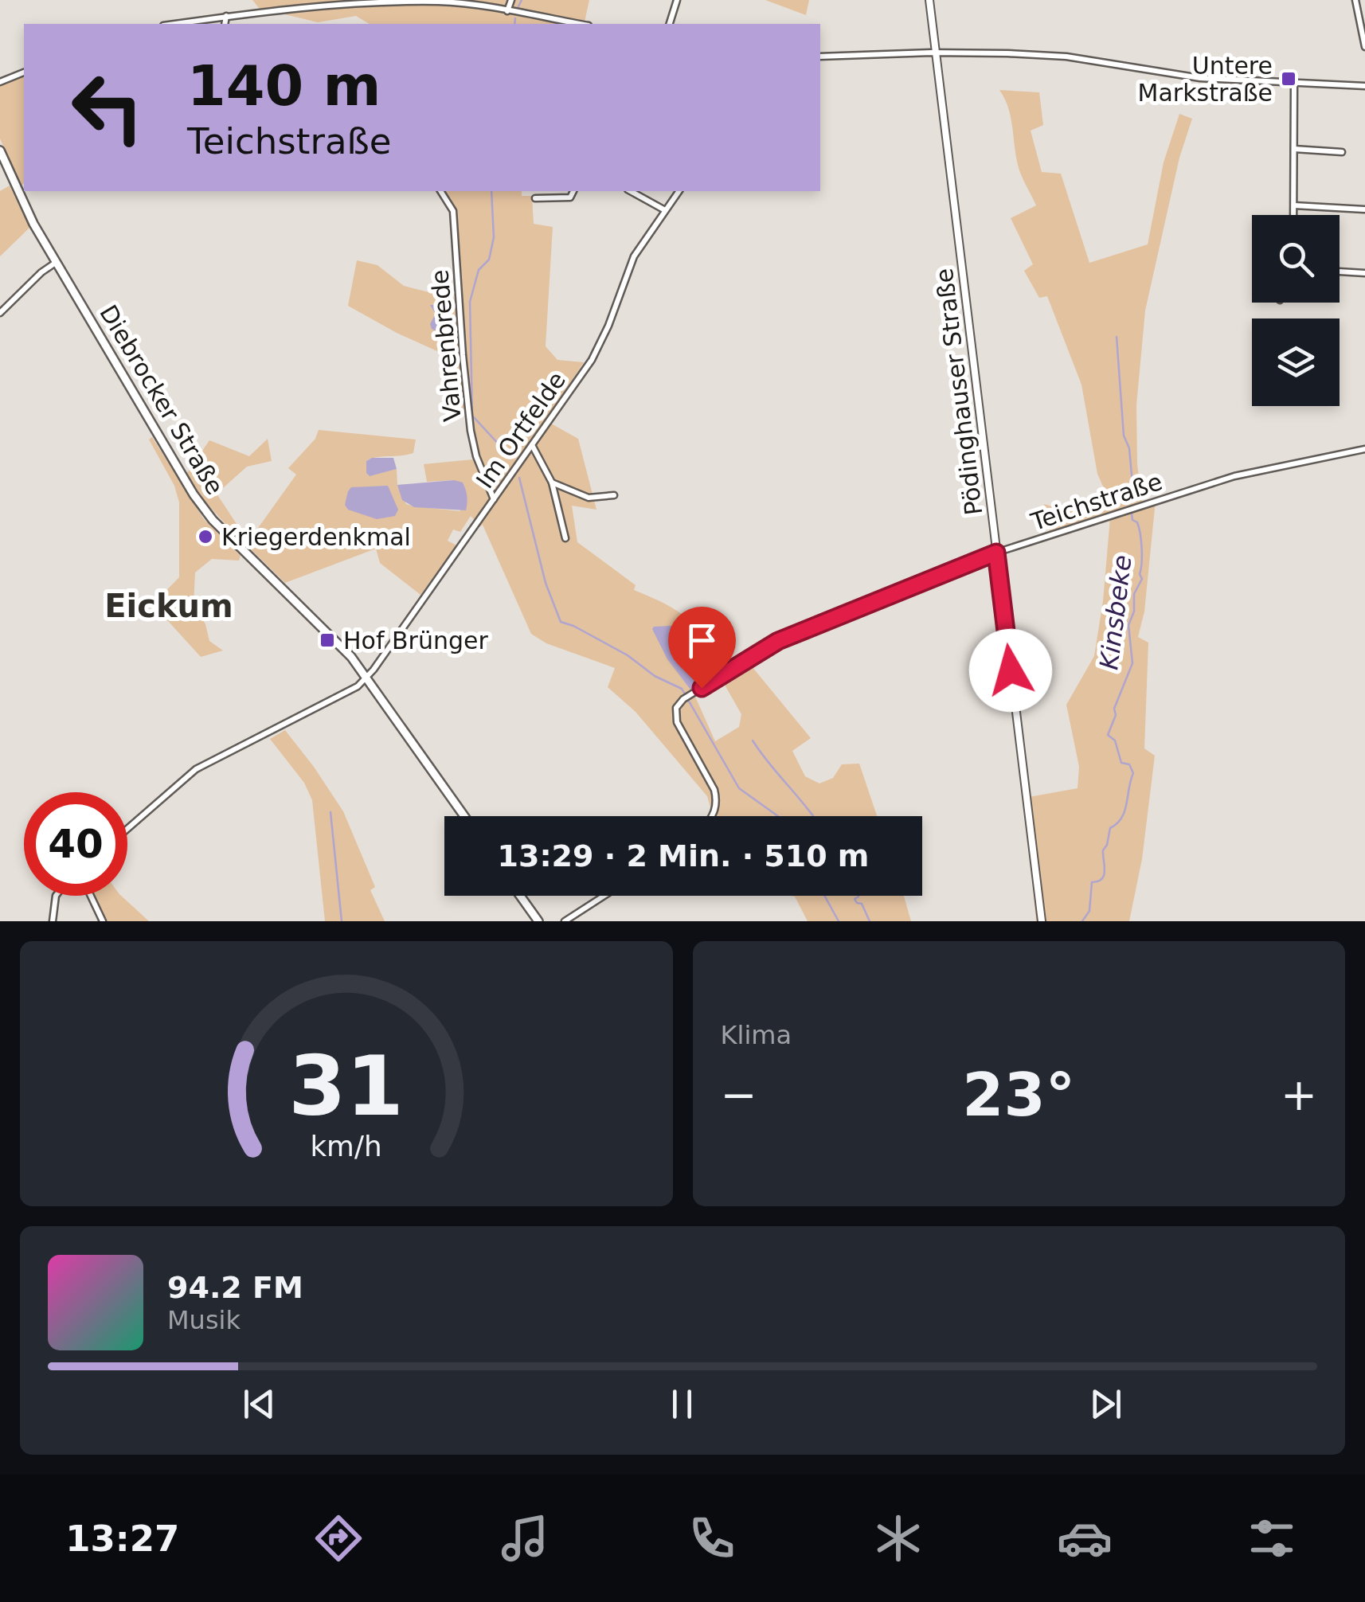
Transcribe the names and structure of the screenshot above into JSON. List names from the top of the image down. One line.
{"streets":{"main road":["Diebrocker Straße"],"street":["Vahrenbrede","Pödinghauser Straße","Im Ortfelde","Teichstraße"]},"crossings":[["Vahrenbrede","Im Ortfelde"],["Pödinghauser Straße","Teichstraße"],["Diebrocker Straße","Im Ortfelde"]],"districts":["Eickum"],"water":["Kinsbeke"],"places":{"transit":["Untere Markstraße","Hof Brünger"],"other":["Kriegerdenkmal"]},"page":{"turn":["140 m","Teichstraße"],"limit":"40","trip":"13:29 · 2 Min. · 510 m","tile":"Klima","heat":["−","23°","+"],"song":["94.2 FM","Musik"],"tabs":"13:27","gauge":["31","km/h"]}}
